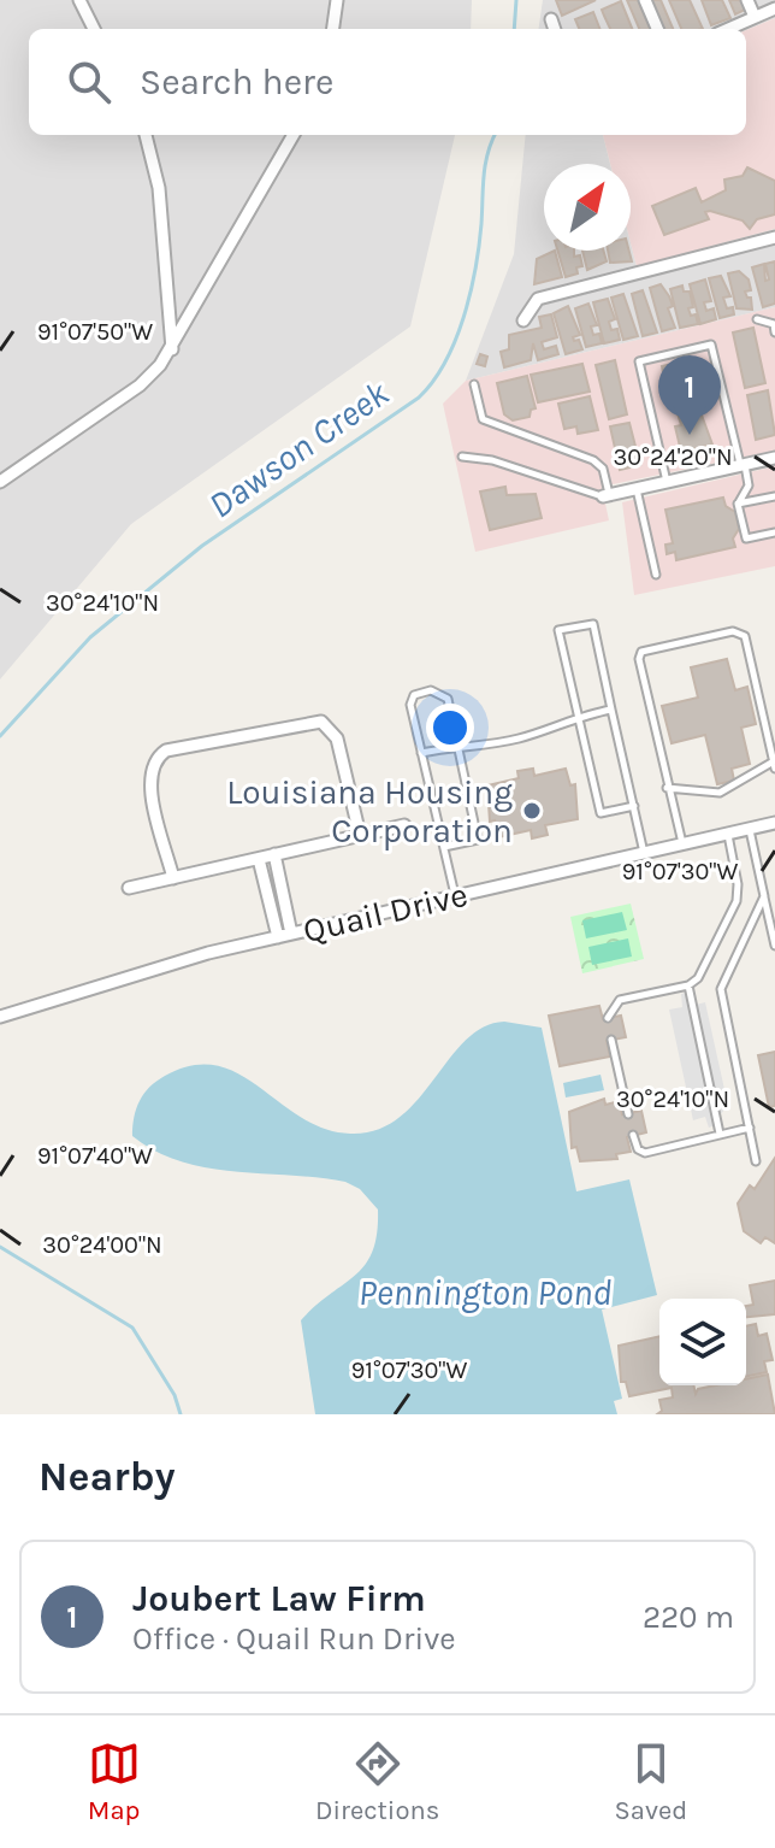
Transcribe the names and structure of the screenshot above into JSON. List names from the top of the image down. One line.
{"streets":{"street":["Quail Drive"]},"water":["Dawson Creek","Pennington Pond"],"places":["Louisiana Housing Corporation"],"north":"top right","page":{"search":"Search here","pins":"1","heading":"Nearby","list":[{"mark":"1","name":"Joubert Law Firm","note":"Office · Quail Run Drive","value":"220 m"}],"nav":["Map","Directions","Saved"]},"coordinates":["91°07'50\"W","30°24'20\"N","30°24'10\"N","91°07'30\"W","91°07'40\"W","30°24'00\"N"]}
